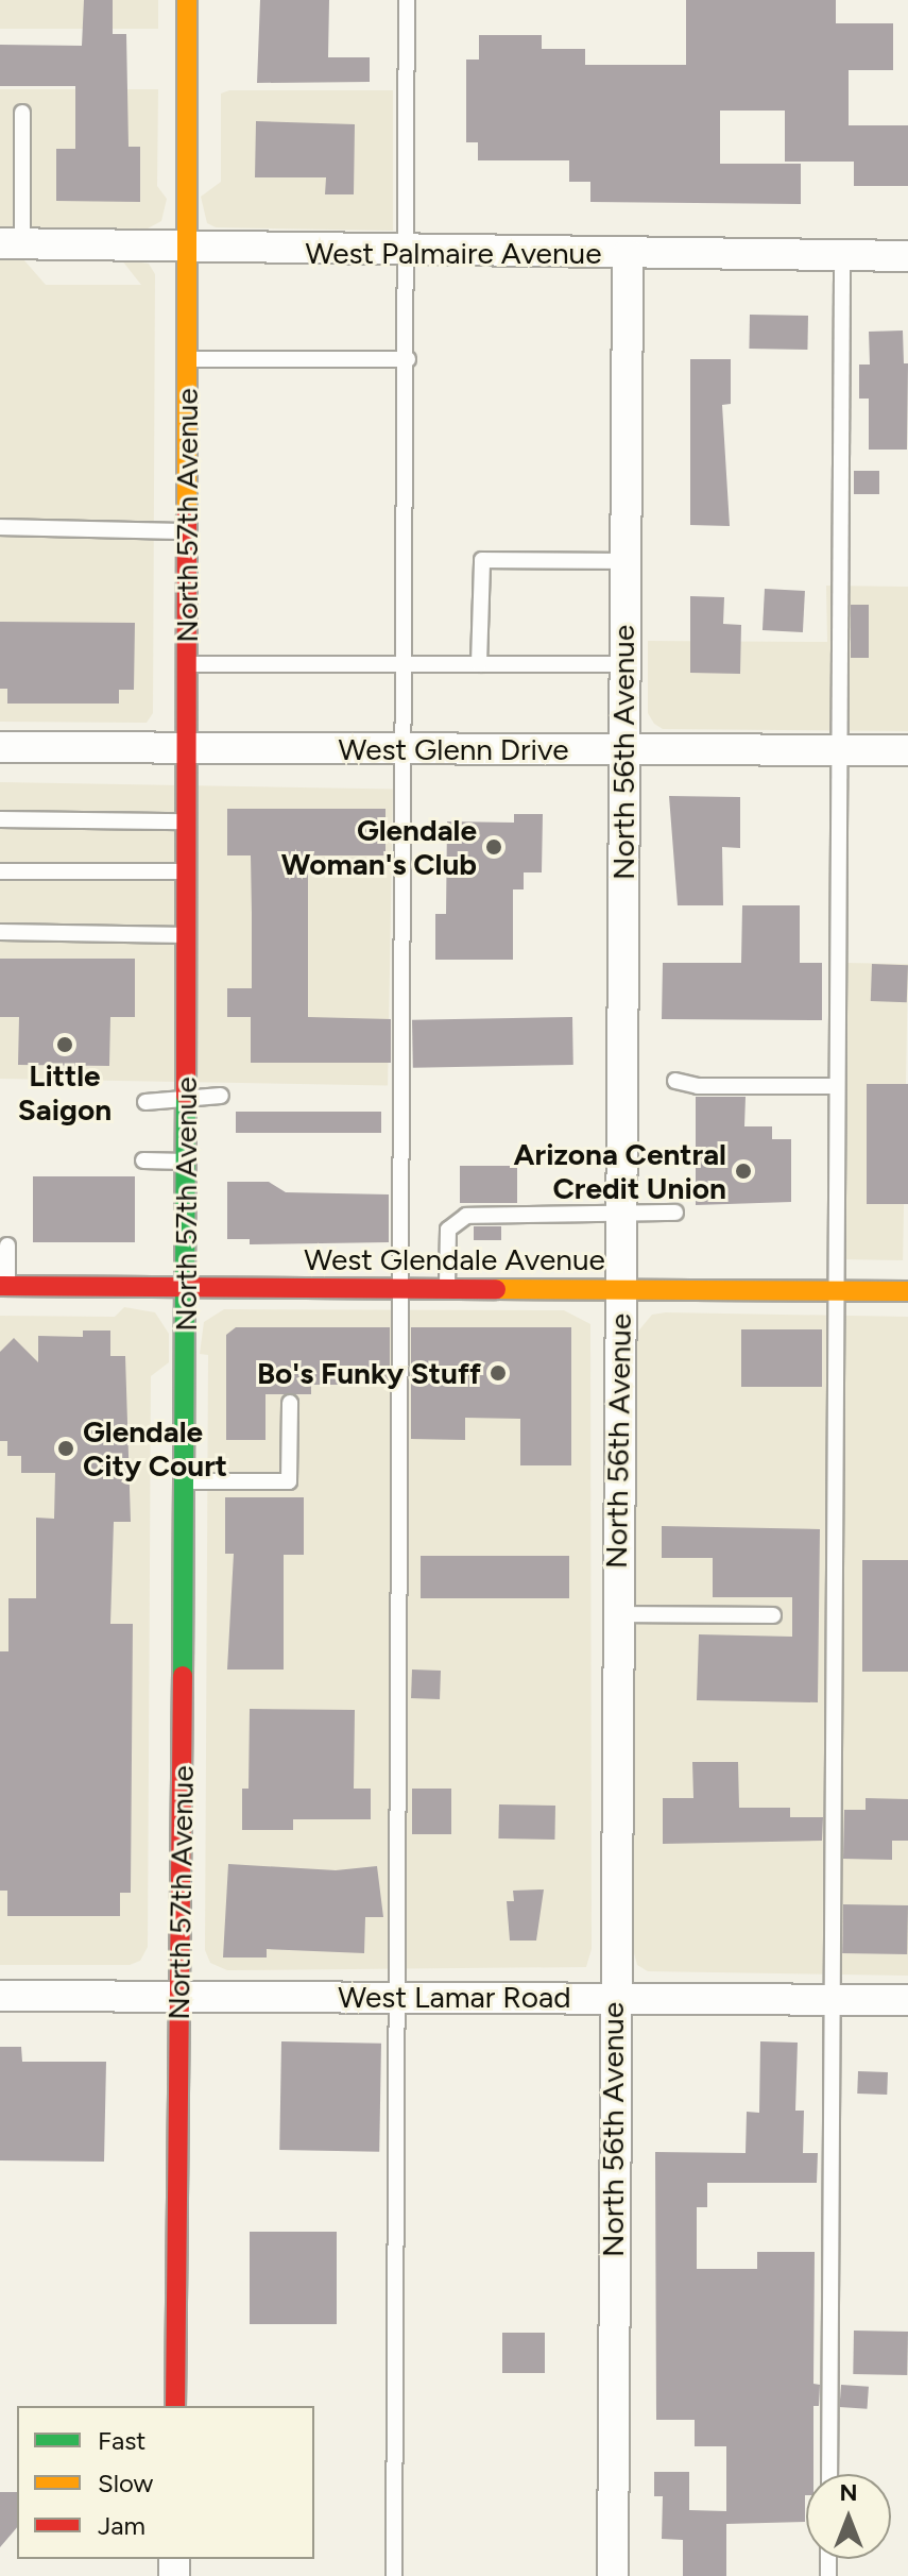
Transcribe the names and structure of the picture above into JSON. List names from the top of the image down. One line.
{"streets":{"street":["West Palmaire Avenue","North 57th Avenue","West Glenn Drive","North 56th Avenue","West Glendale Avenue","West Lamar Road"]},"crossings":[["West Palmaire Avenue","North 57th Avenue"],["West Palmaire Avenue","North 56th Avenue"],["North 57th Avenue","West Glenn Drive"],["North 57th Avenue","West Glendale Avenue"],["North 57th Avenue","West Lamar Road"],["West Glenn Drive","North 56th Avenue"],["North 56th Avenue","West Glendale Avenue"],["North 56th Avenue","West Lamar Road"]],"places":["Glendale Woman's Club","Little Saigon","Arizona Central Credit Union","Bo's Funky Stuff","Glendale City Court"],"legend":["Fast","Slow","Jam"],"north":"top"}
